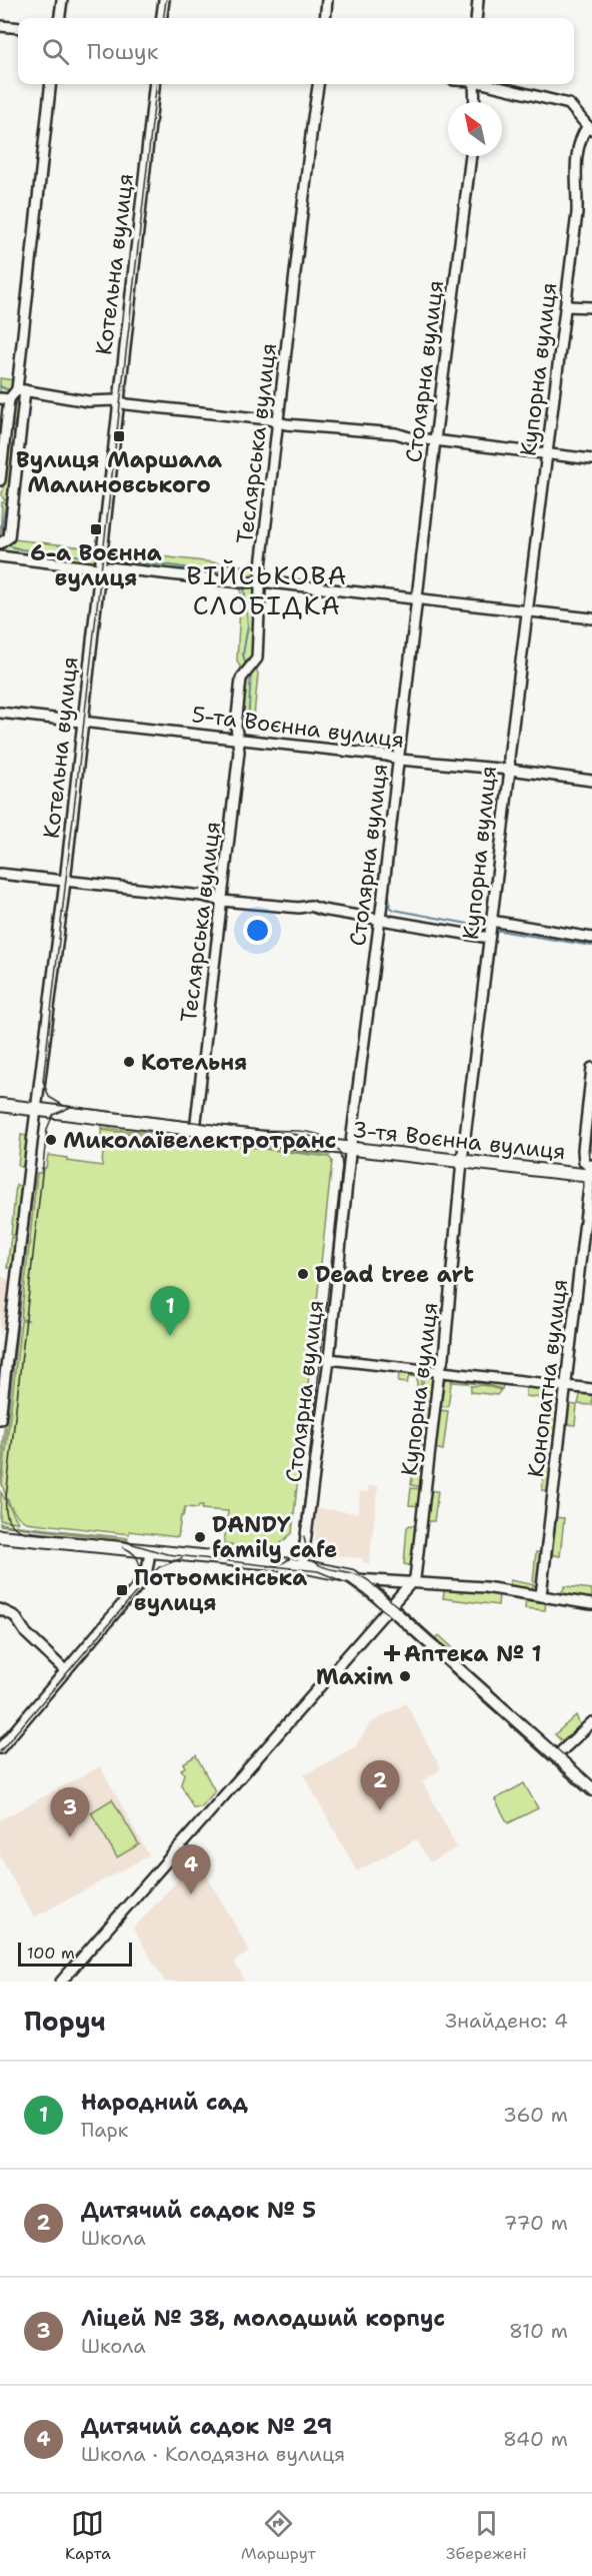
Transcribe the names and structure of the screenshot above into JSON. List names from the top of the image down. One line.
{"streets":{"street":["Котельна вулиця","Купорна вулиця","Столярна вулиця","Теслярська вулиця","5-та Воєнна вулиця","3-тя Воєнна вулиця","Конопатна вулиця"]},"crossings":[["Котельна вулиця","5-та Воєнна вулиця"],["Котельна вулиця","3-тя Воєнна вулиця"],["Купорна вулиця","5-та Воєнна вулиця"],["Купорна вулиця","3-тя Воєнна вулиця"],["Столярна вулиця","5-та Воєнна вулиця"],["Столярна вулиця","3-тя Воєнна вулиця"],["Теслярська вулиця","5-та Воєнна вулиця"],["Теслярська вулиця","3-тя Воєнна вулиця"],["3-тя Воєнна вулиця","Конопатна вулиця"]],"districts":["ВІЙСЬКОВА СЛОБІДКА"],"places":{"transit":["Вулиця Маршала Малиновського","6-а Воєнна вулиця","Потьомкінська вулиця"],"other":["Котельня","Миколаївелектротранс","Dead tree art","DANDY family cafe","Maxim"],"health":["Аптека № 1"]},"scale_bar":"100 m","north":"top left","page":{"search":"Пошук","pins":["1","2","3","4"],"scale":"100 m","heading":["Поруч","Знайдено: 4"],"list":[{"mark":"1","name":"Народний сад","note":"Парк","value":"360 m"},{"mark":"2","name":"Дитячий садок № 5","note":"Школа","value":"770 m"},{"mark":"3","name":"Ліцей № 38, молодший корпус","note":"Школа","value":"810 m"},{"mark":"4","name":"Дитячий садок № 29","note":"Школа · Колодязна вулиця","value":"840 m"}],"nav":["Карта","Маршрут","Збережені"]}}
